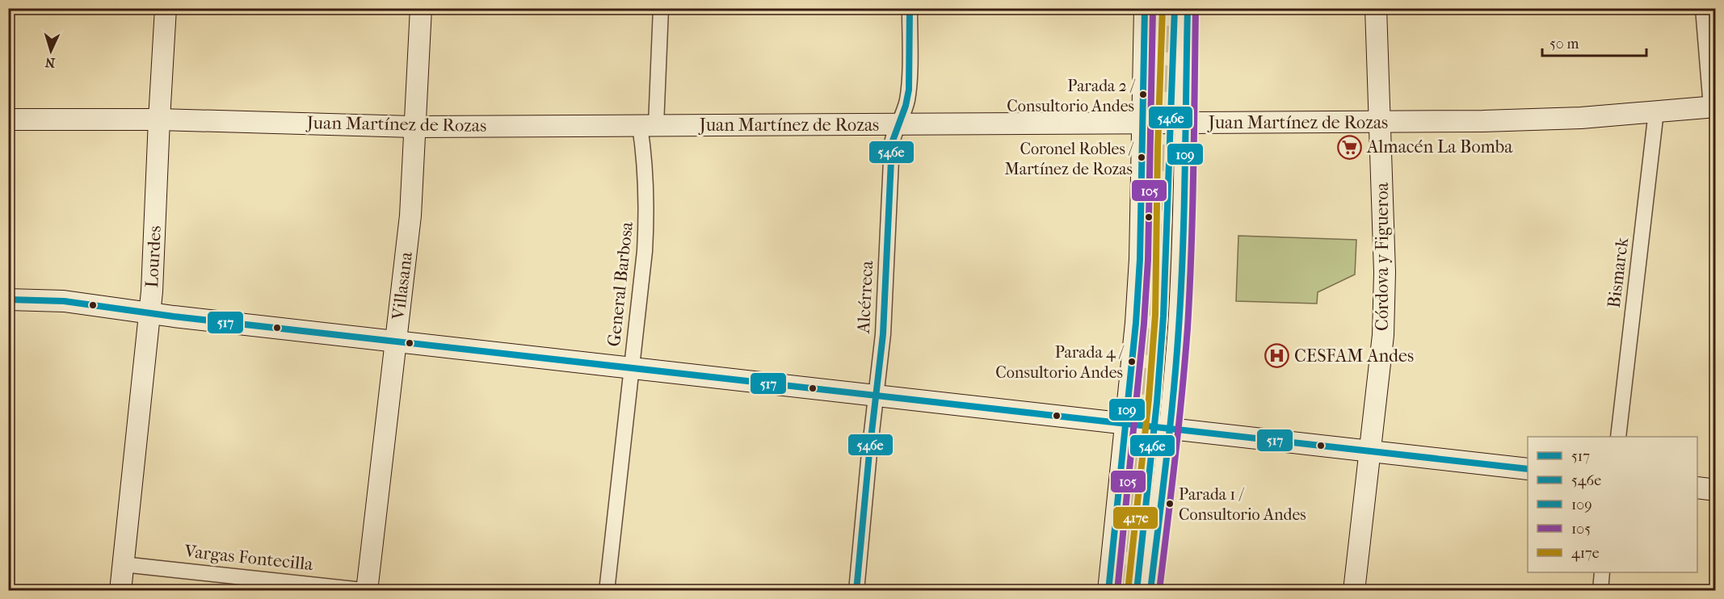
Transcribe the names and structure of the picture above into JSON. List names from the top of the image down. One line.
{"streets":{"street":["Juan Martínez de Rozas","Lourdes","Córdova y Figueroa","Bismarck","General Barbosa","Villasana","Alcérreca","Vargas Fontecilla"]},"crossings":[["Juan Martínez de Rozas","Lourdes"],["Juan Martínez de Rozas","Córdova y Figueroa"],["Juan Martínez de Rozas","Bismarck"],["Juan Martínez de Rozas","General Barbosa"],["Juan Martínez de Rozas","Villasana"],["Juan Martínez de Rozas","Alcérreca"],["Lourdes","Vargas Fontecilla"],["Villasana","Vargas Fontecilla"]],"places":{"other":["Parada 2 / Consultorio Andes","Coronel Robles / Martínez de Rozas","Parada 4 / Consultorio Andes","Parada 1 / Consultorio Andes"],"supermarket":["Almacén La Bomba"],"hospital":["CESFAM Andes"]},"lines":["transit line 546e","transit line 109","transit line 105","transit line 417e","transit line 517"],"legend":["517","546e","109","105","417e"],"scale_bar":"50 m","north":"bottom"}
